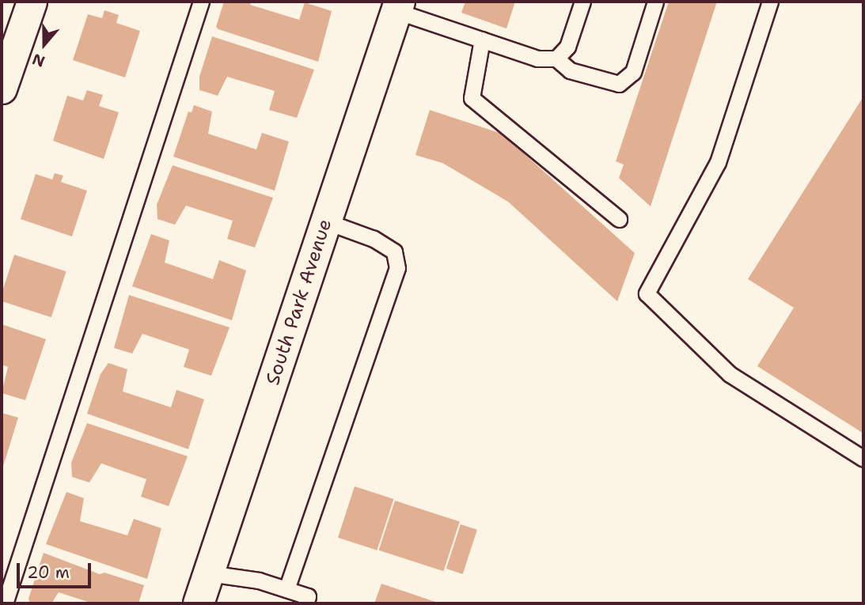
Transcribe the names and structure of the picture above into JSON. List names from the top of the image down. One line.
{"streets":{"street":["South Park Avenue"]},"scale_bar":"20 m","north":"bottom"}
